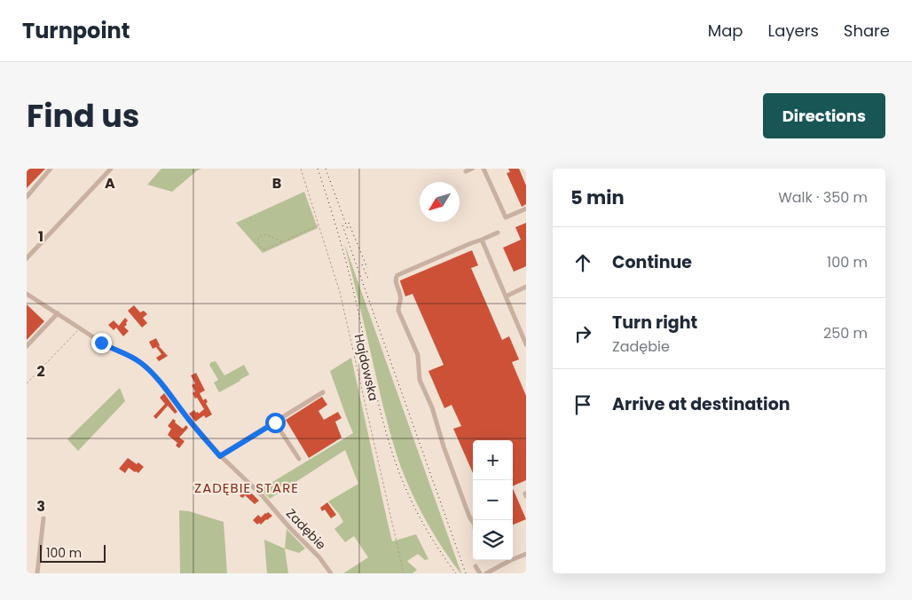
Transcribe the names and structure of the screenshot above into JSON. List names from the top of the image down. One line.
{"streets":{"street":["Zadębie"],"path":["Hajdowska"]},"districts":["ZADĘBIE STARE"],"scale_bar":"100 m","north":"bottom left","page":{"header":"Turnpoint","nav":["Map","Layers","Share"],"title":"Find us","buttons":"Directions","heading":["5 min","Walk · 350 m"],"list":[["Continue","100 m"],["Turn right","Zadębie","250 m"],"Arrive at destination"],"map_buttons":["+","−"],"scale":"100 m"},"grid":{"columns":["A","B"],"rows":["1","2","3"]}}
